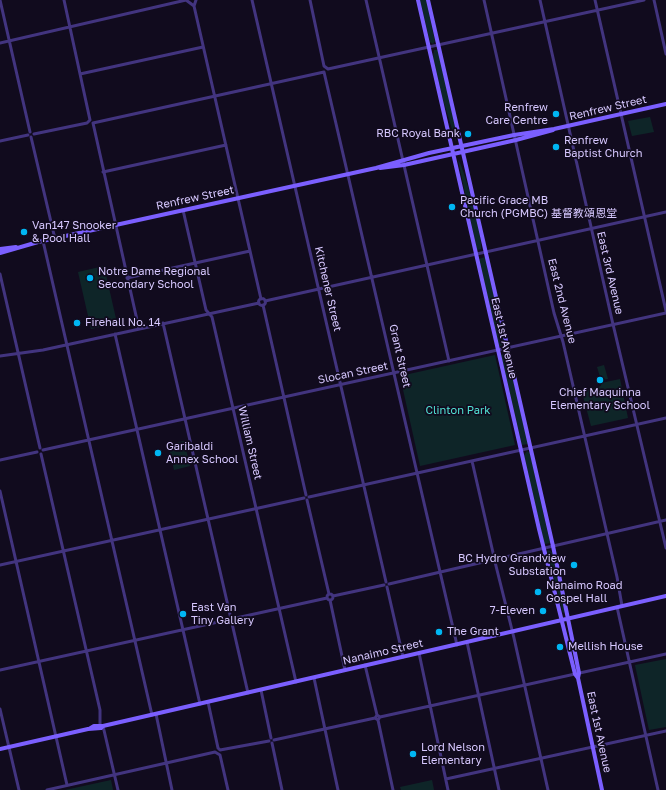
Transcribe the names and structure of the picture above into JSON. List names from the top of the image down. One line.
{"streets":{"main road":["Renfrew Street","East 1st Avenue","Nanaimo Street"],"street":["East 3rd Avenue","Kitchener Street","East 2nd Avenue","Grant Street","Slocan Street","William Street"]},"crossings":[["Renfrew Street","East 3rd Avenue"],["Renfrew Street","Kitchener Street"],["Renfrew Street","East 2nd Avenue"],["Renfrew Street","East 1st Avenue"],["Renfrew Street","Grant Street"],["Renfrew Street","William Street"],["East 3rd Avenue","Slocan Street"],["Kitchener Street","Slocan Street"],["Kitchener Street","Nanaimo Street"],["East 2nd Avenue","Slocan Street"],["East 2nd Avenue","Nanaimo Street"],["East 1st Avenue","Slocan Street"],["East 1st Avenue","Nanaimo Street"],["Grant Street","Slocan Street"],["Grant Street","Nanaimo Street"],["Slocan Street","William Street"],["William Street","Nanaimo Street"]],"parks":["Clinton Park"],"places":["Renfrew Care Centre","RBC Royal Bank","Renfrew Baptist Church","Pacific Grace MB Church (PGMBC) 基督教頌恩堂","Van147 Snooker & Pool Hall","Notre Dame Regional Secondary School","Firehall No. 14","Chief Maquinna Elementary School","Garibaldi Annex School","BC Hydro Grandview Substation","Nanaimo Road Gospel Hall","7-Eleven","East Van Tiny Gallery","The Grant","Mellish House","Lord Nelson Elementary"]}
